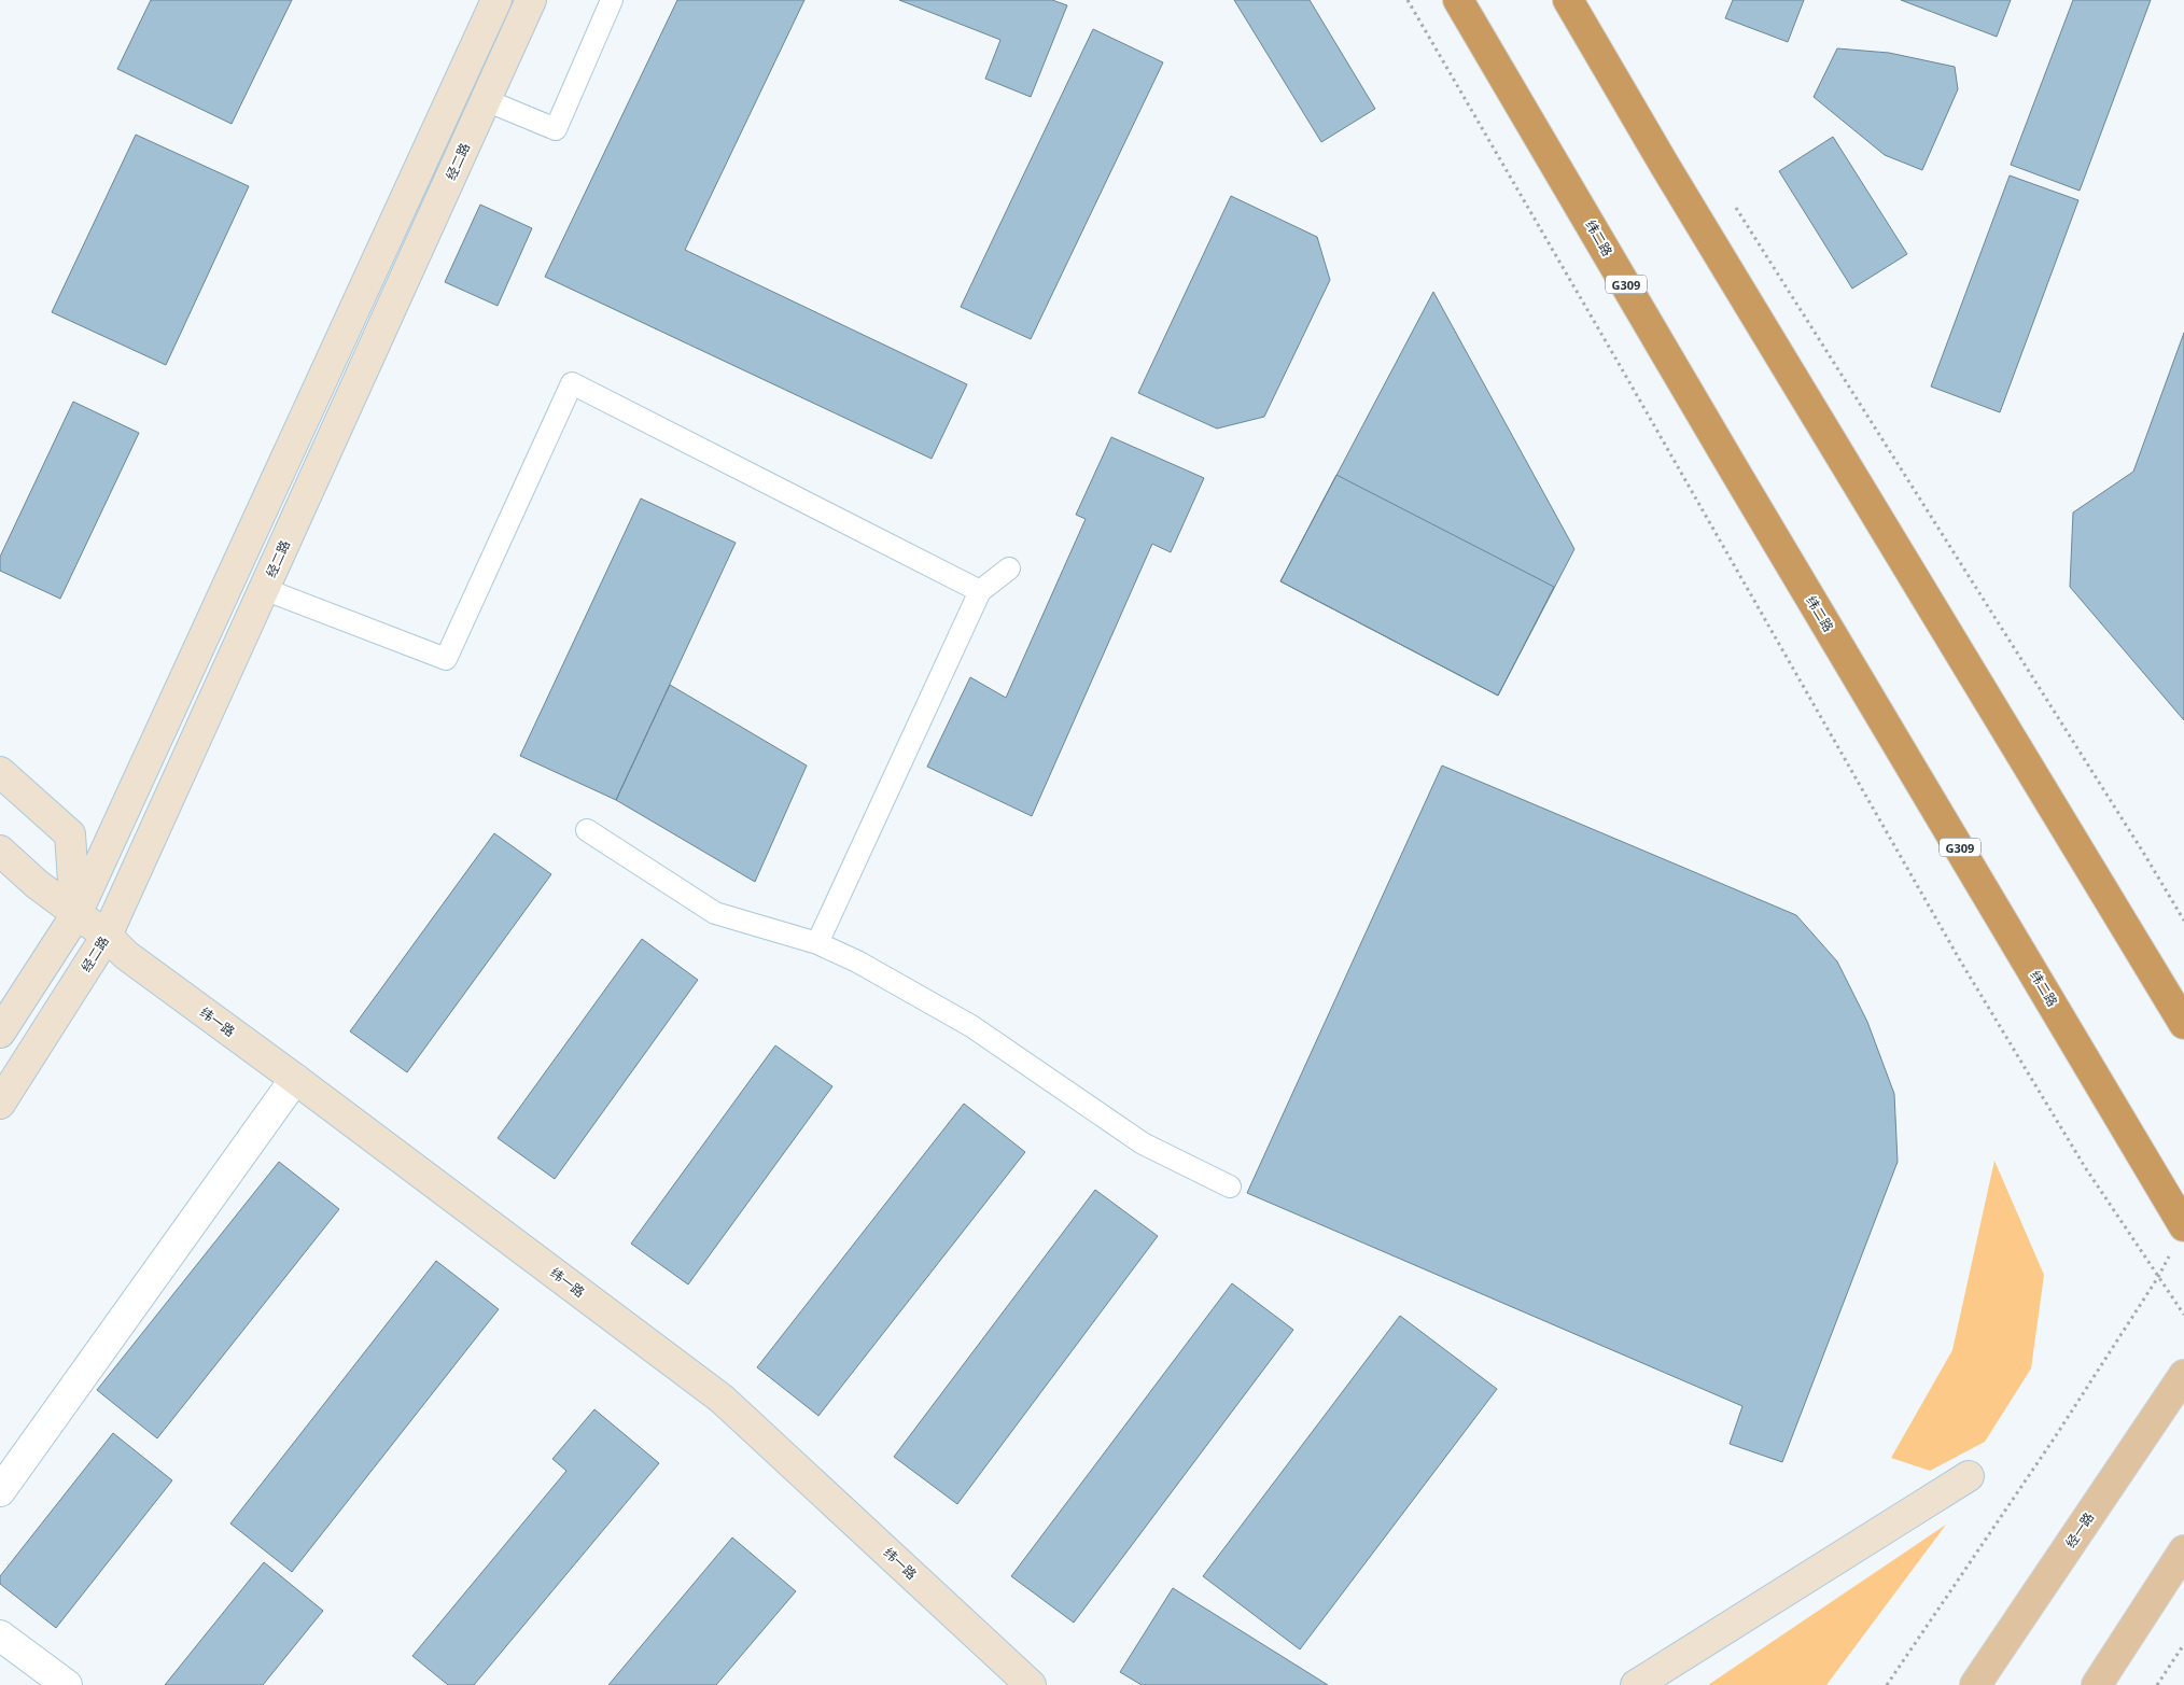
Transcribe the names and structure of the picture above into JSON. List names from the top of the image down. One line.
{"streets":{"highway":["纬二路","G309"],"main road":["经一路"],"street":["经二路","纬一路"]},"crossings":[["经二路","纬一路"]]}
